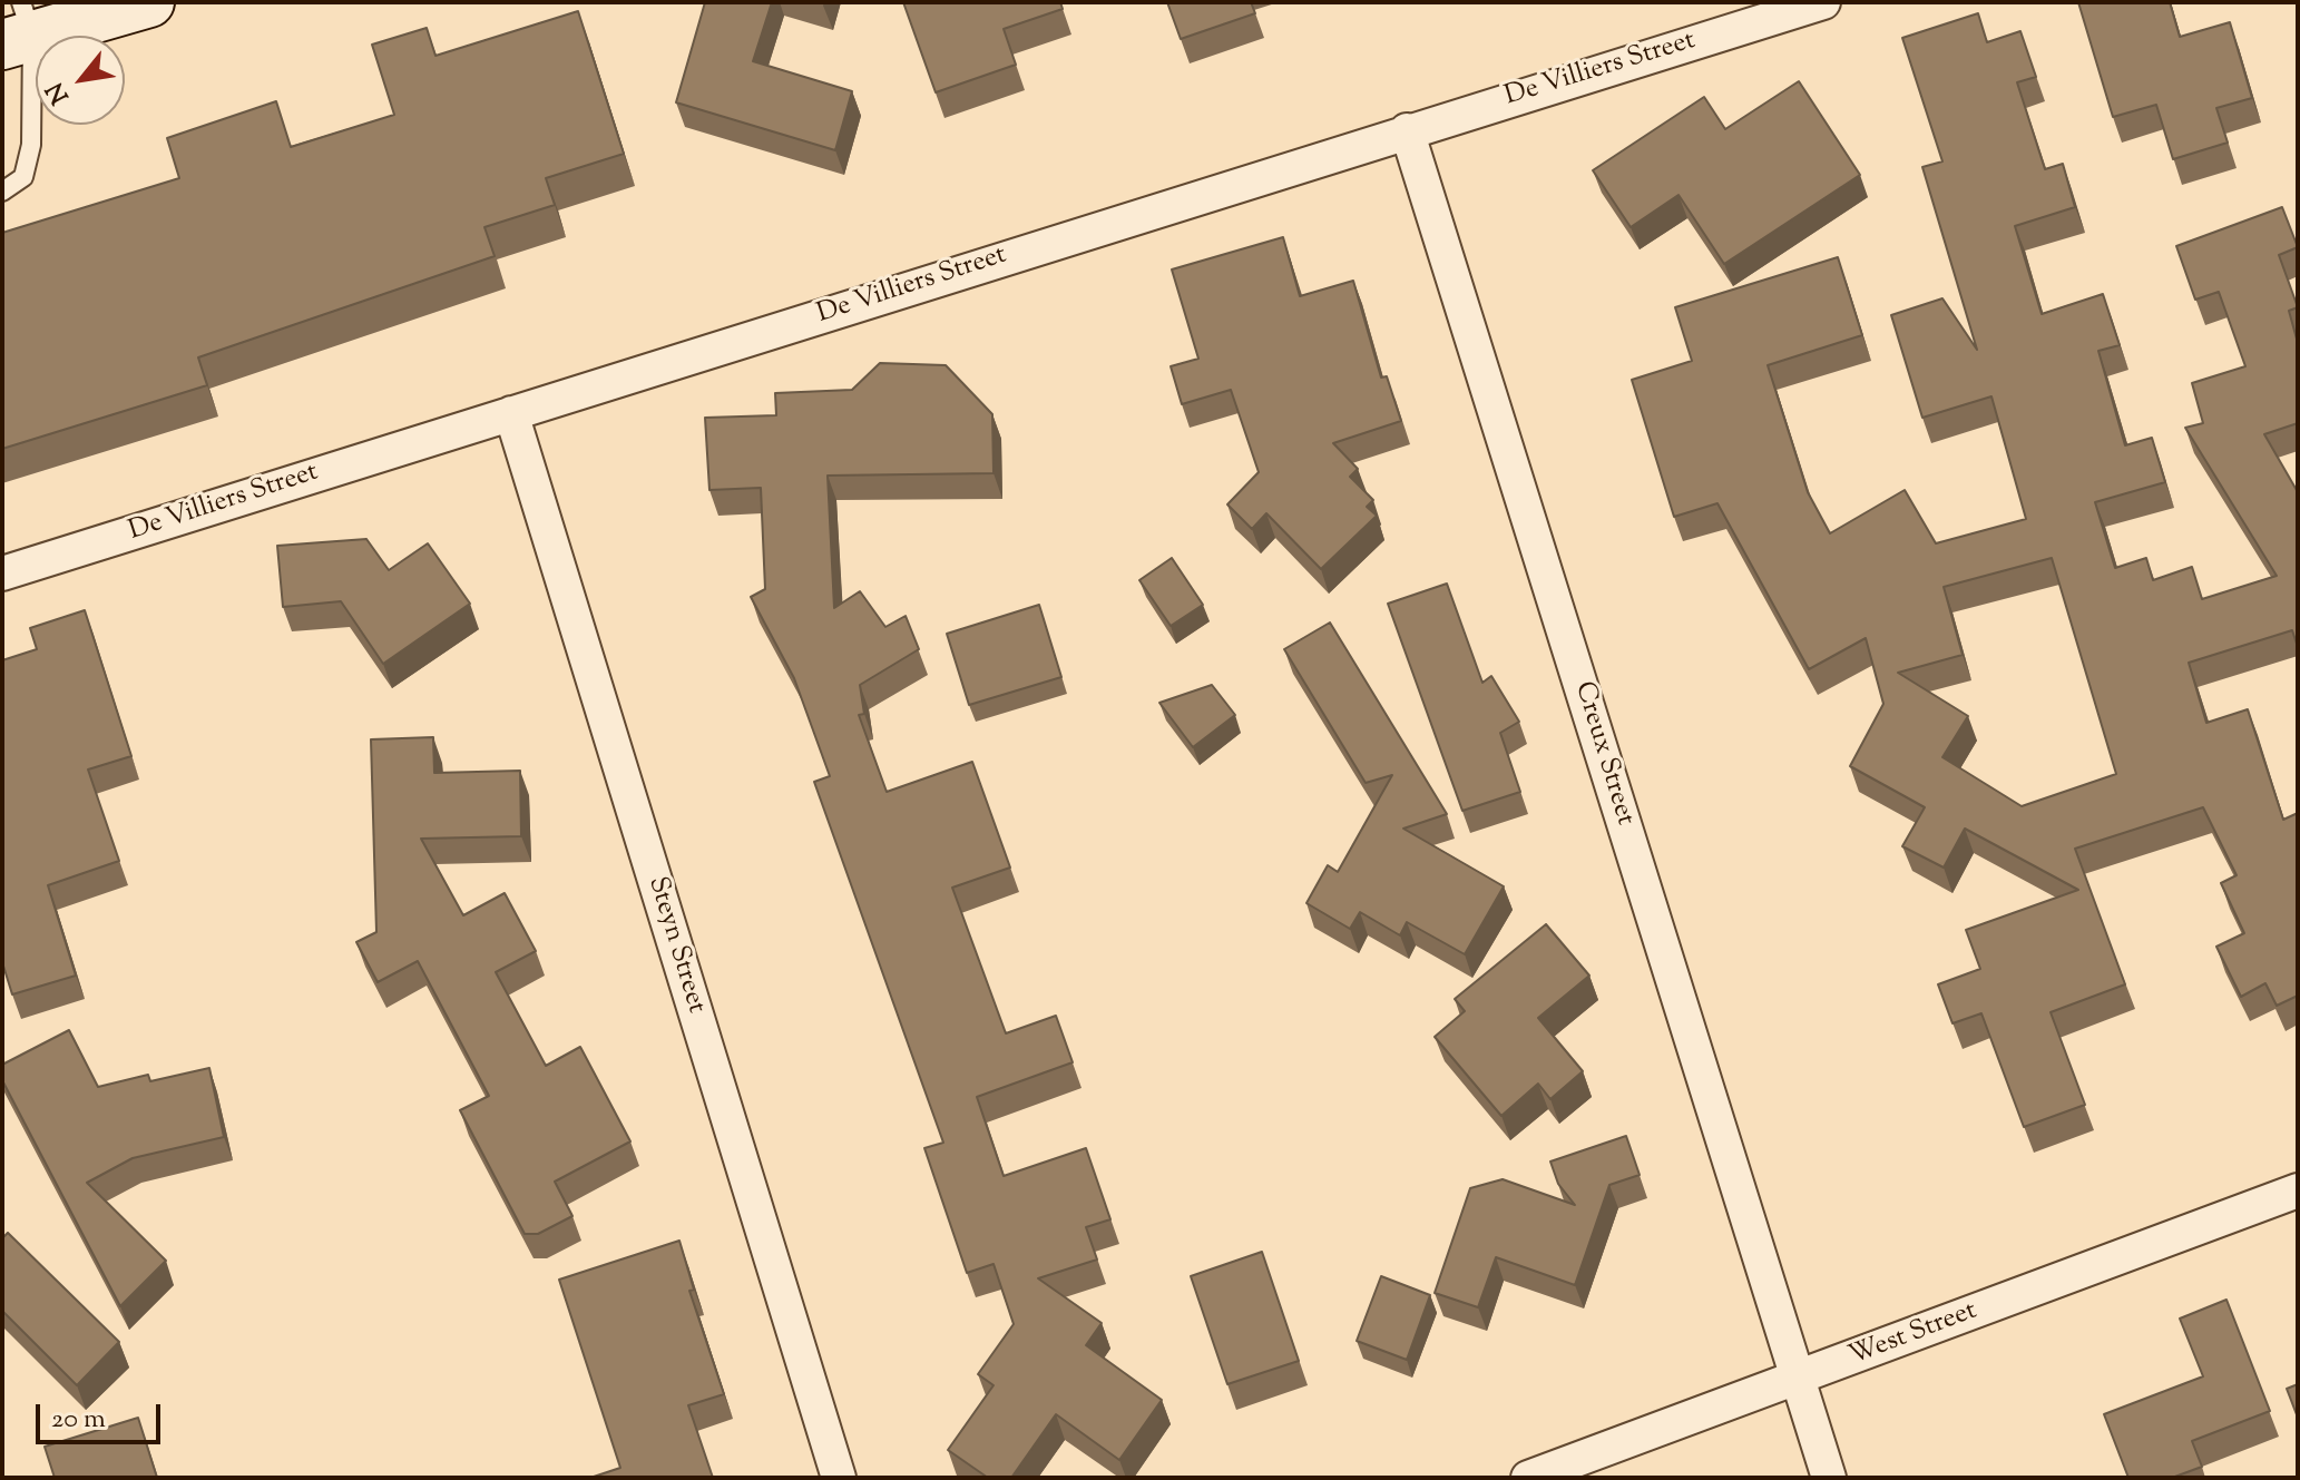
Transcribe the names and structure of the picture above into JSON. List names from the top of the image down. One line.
{"streets":{"street":["De Villiers Street","Creux Street","Steyn Street","West Street"]},"crossings":[["De Villiers Street","Creux Street"],["De Villiers Street","Steyn Street"],["Creux Street","West Street"]],"scale_bar":"20 m","north":"bottom left"}
